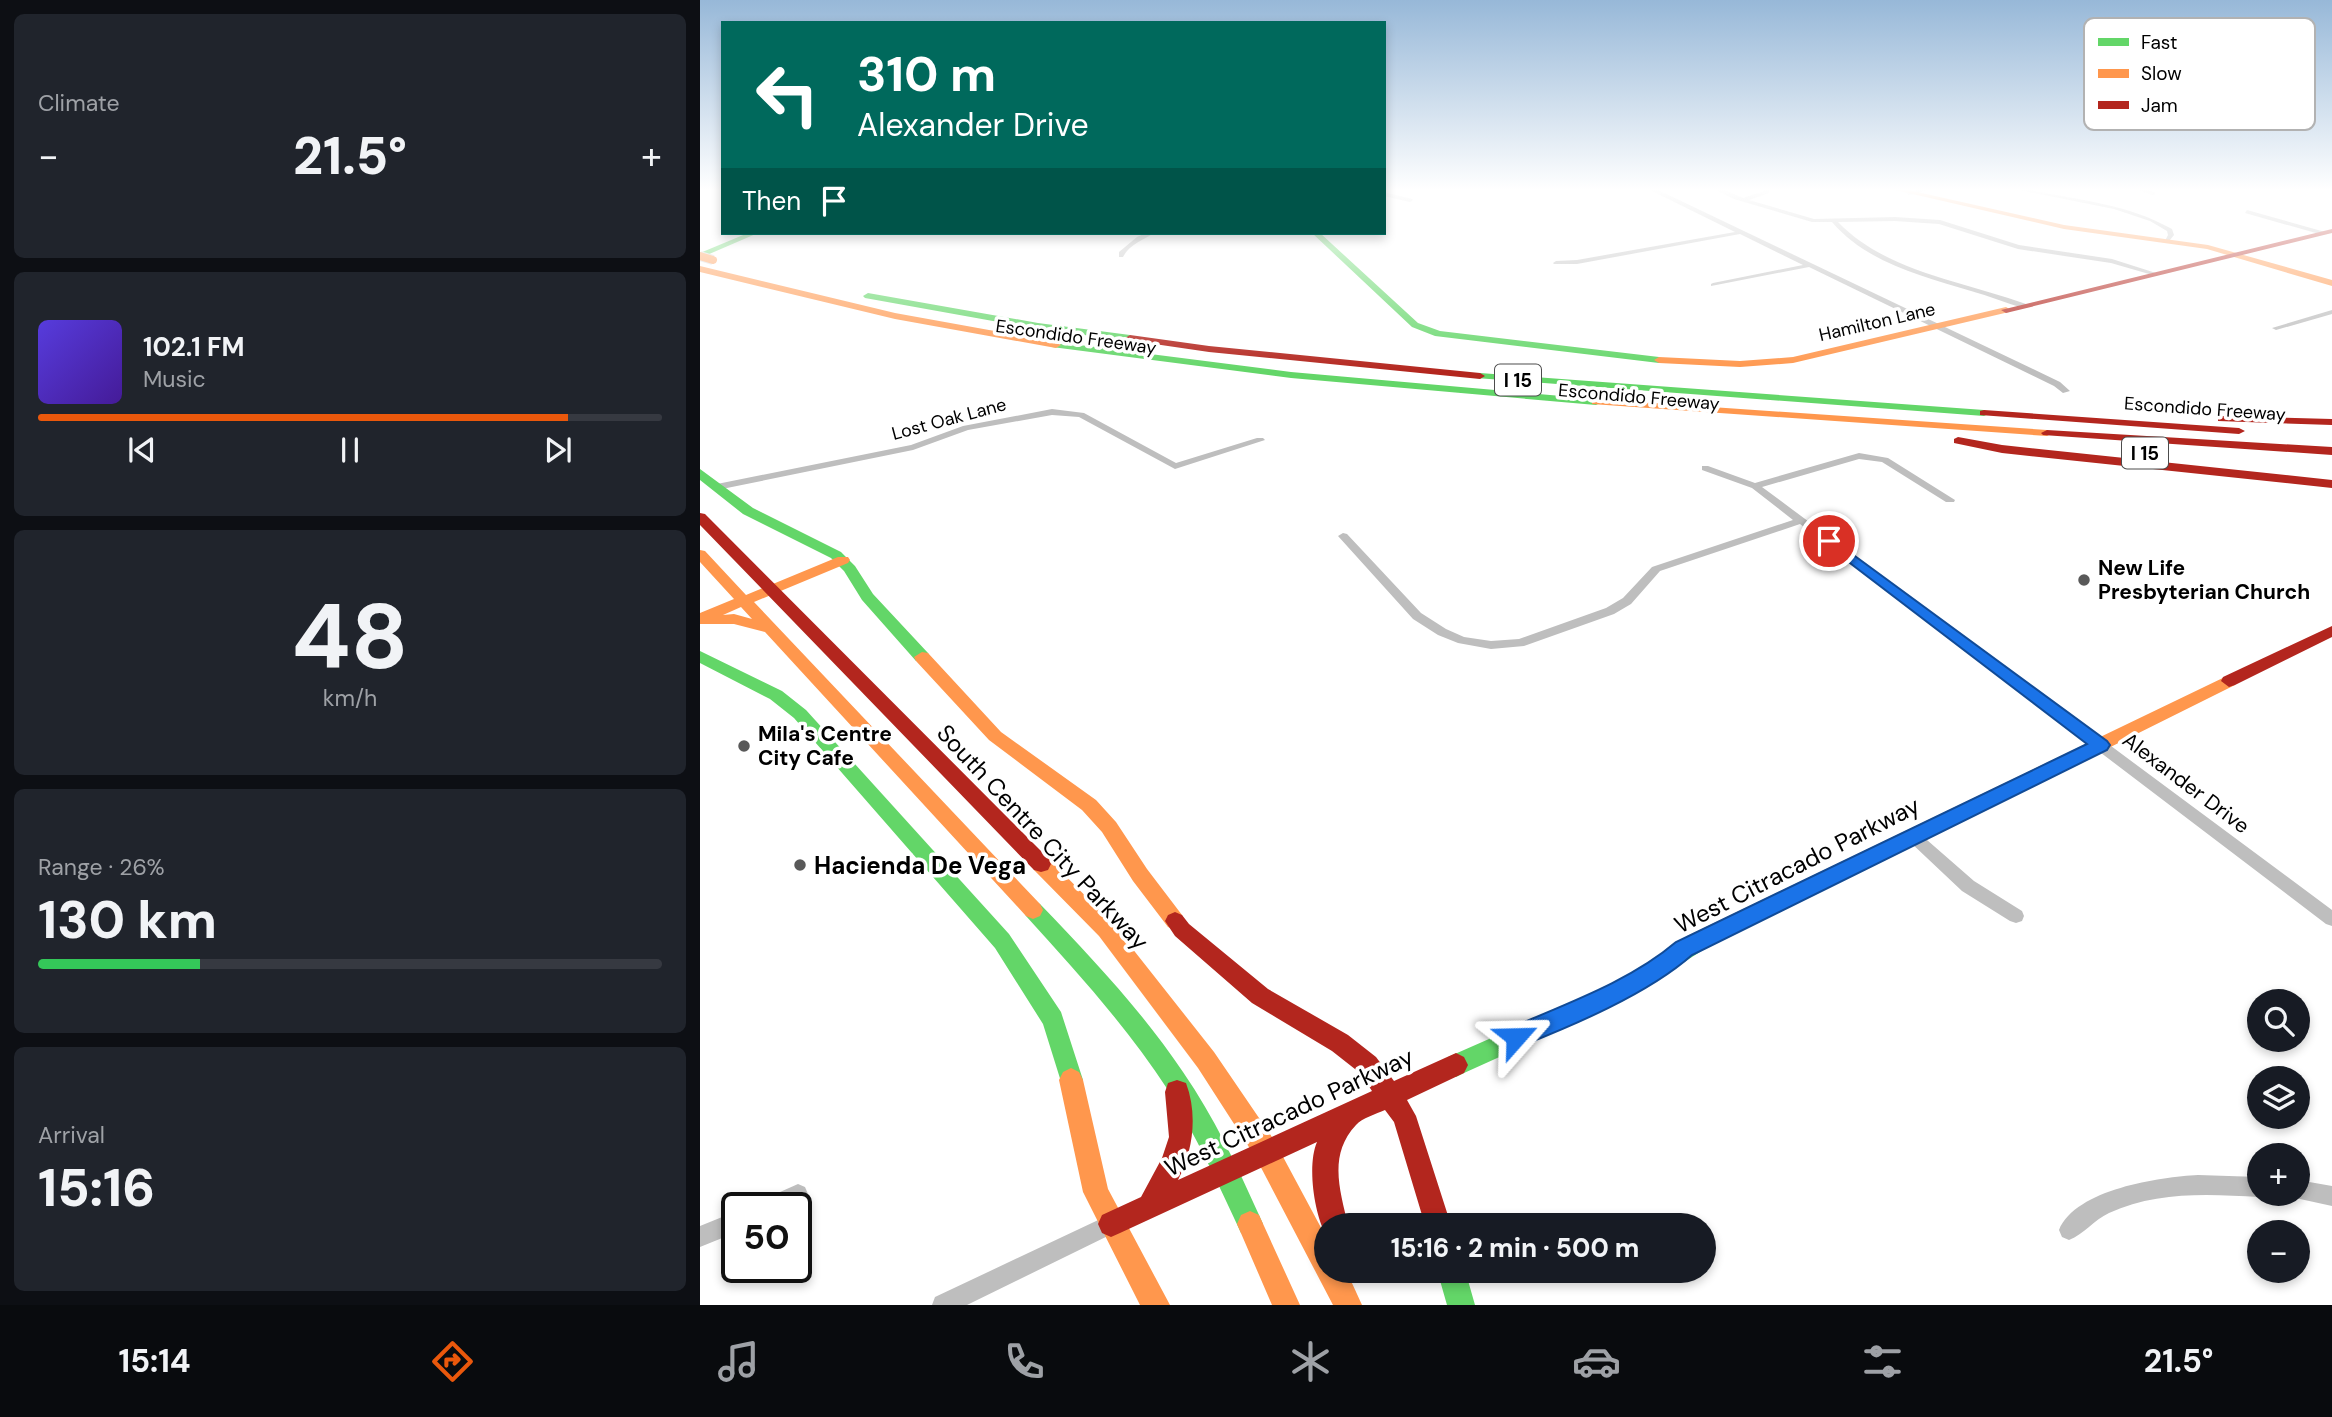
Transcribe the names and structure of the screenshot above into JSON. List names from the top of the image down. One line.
{"streets":{"main road":["Hamilton Lane","Escondido Freeway","I 15","South Centre City Parkway","West Citracado Parkway"],"street":["Lost Oak Lane","Alexander Drive"]},"crossings":[["Lost Oak Lane","South Centre City Parkway"],["Alexander Drive","West Citracado Parkway"],["South Centre City Parkway","West Citracado Parkway"]],"places":["New Life Presbyterian Church","Mila's Centre City Cafe","Hacienda De Vega"],"legend":["Fast","Slow","Jam"],"page":{"tile":["Climate",["48","km/h"],["Range · 26%","130 km"],["Arrival","15:16"]],"turn":["310 m","Alexander Drive"],"heat":["−","21.5°","+"],"then":"Then","song":["102.1 FM","Music"],"map_buttons":["+","−"],"limit":"50","trip":"15:16 · 2 min · 500 m","tabs":["15:14","21.5°"]}}
